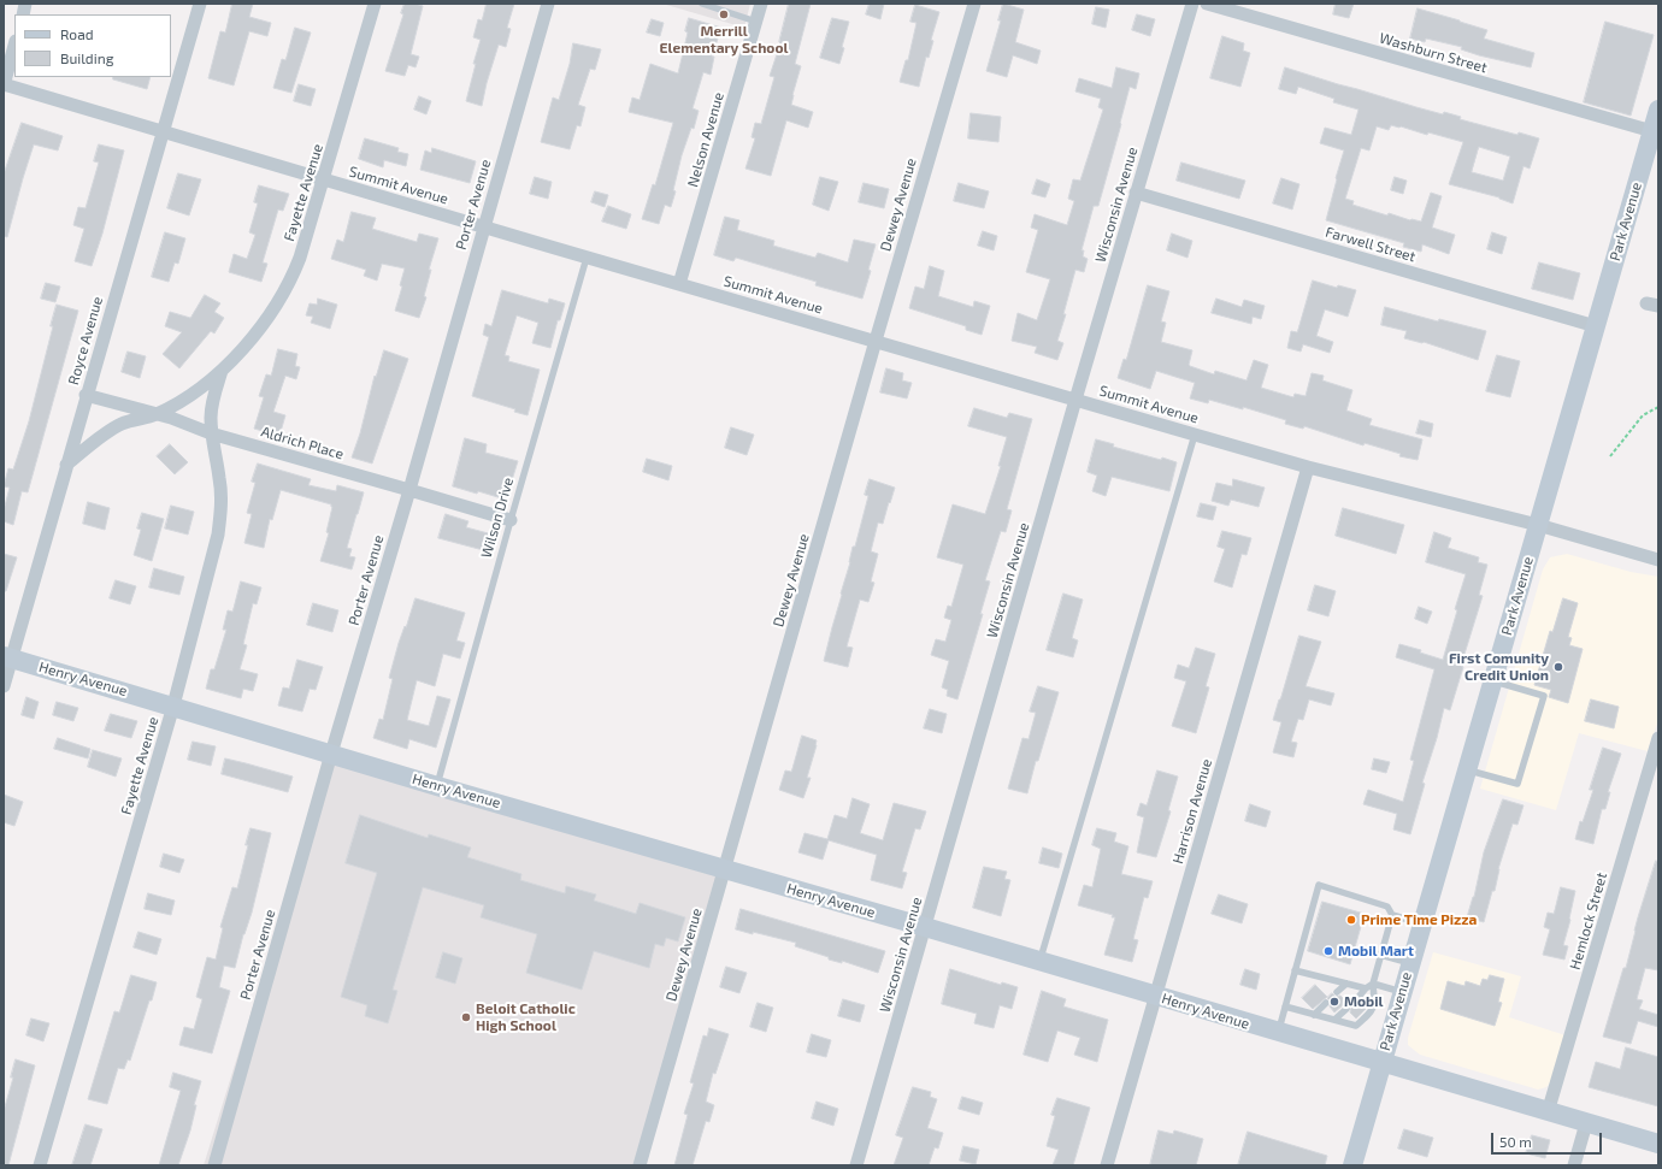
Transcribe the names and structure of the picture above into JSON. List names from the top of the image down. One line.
{"streets":{"street":["Washburn Street","Nelson Avenue","Summit Avenue","Fayette Avenue","Porter Avenue","Dewey Avenue","Wisconsin Avenue","Park Avenue","Farwell Street","Royce Avenue","Aldrich Place","Henry Avenue","Harrison Avenue","Hemlock Street"],"lane":["Wilson Drive"]},"crossings":[["Washburn Street","Park Avenue"],["Nelson Avenue","Summit Avenue"],["Summit Avenue","Fayette Avenue"],["Summit Avenue","Porter Avenue"],["Summit Avenue","Dewey Avenue"],["Summit Avenue","Wisconsin Avenue"],["Summit Avenue","Park Avenue"],["Summit Avenue","Royce Avenue"],["Summit Avenue","Wilson Drive"],["Summit Avenue","Harrison Avenue"],["Fayette Avenue","Royce Avenue"],["Fayette Avenue","Aldrich Place"],["Fayette Avenue","Henry Avenue"],["Porter Avenue","Aldrich Place"],["Porter Avenue","Henry Avenue"],["Dewey Avenue","Henry Avenue"],["Wisconsin Avenue","Farwell Street"],["Wisconsin Avenue","Henry Avenue"],["Park Avenue","Farwell Street"],["Park Avenue","Henry Avenue"],["Royce Avenue","Aldrich Place"],["Royce Avenue","Henry Avenue"],["Aldrich Place","Wilson Drive"],["Wilson Drive","Henry Avenue"],["Henry Avenue","Harrison Avenue"],["Henry Avenue","Hemlock Street"]],"places":["Merrill Elementary School","First Comunity Credit Union","Prime Time Pizza","Mobil Mart","Mobil","Beloit Catholic High School"],"legend":["Road","Building"],"scale_bar":"50 m"}
